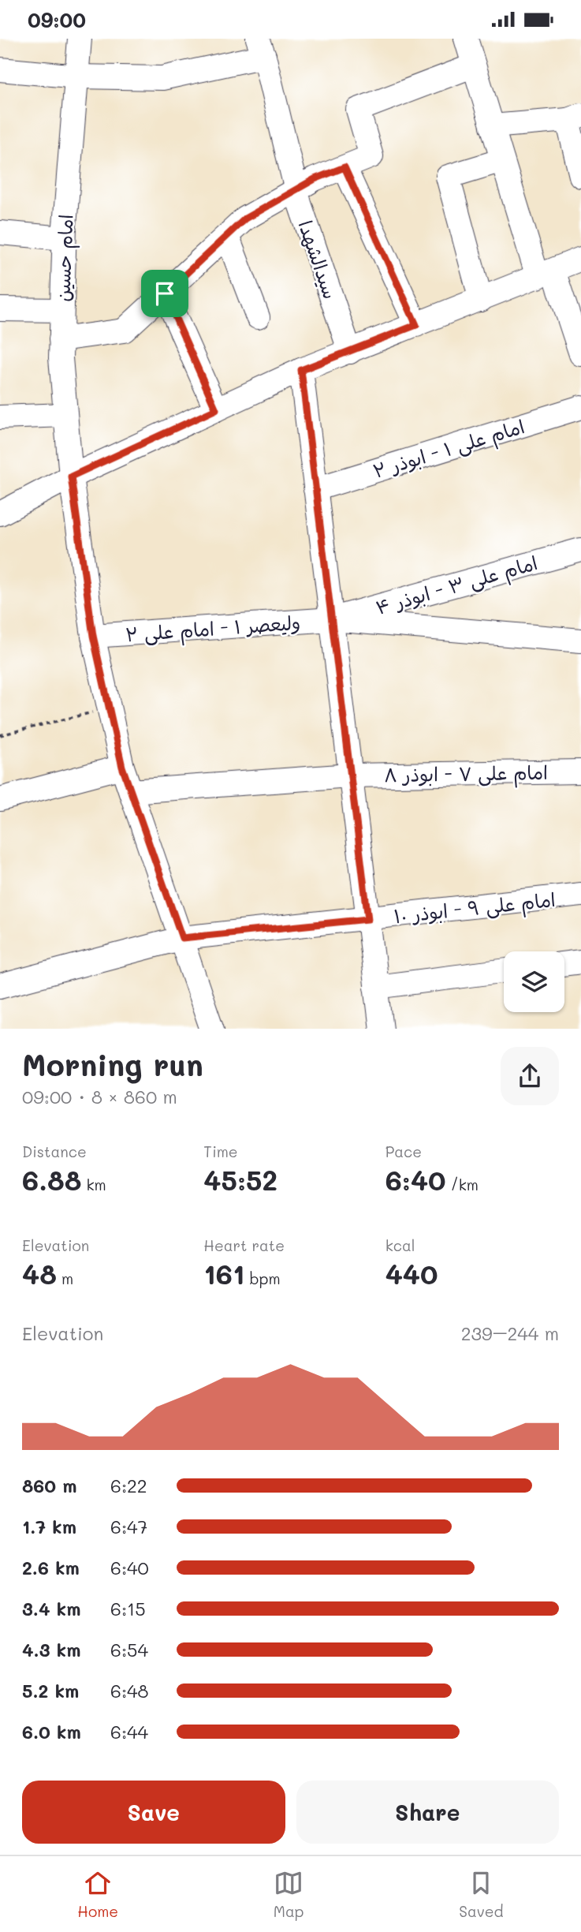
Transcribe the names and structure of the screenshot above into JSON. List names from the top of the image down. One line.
{"streets":{"street":["امام حسین","سیدالشهدا","امام علی ۱ - ابوذر ۲","امام علی ۳ - ابوذر ۴","ولیعصر ۱ - امام علی ۲","امام علی ۷ - ابوذر ۸","امام علی ۹ - ابوذر ۱۰"]},"crossings":[["امام حسین","ولیعصر ۱ - امام علی ۲"],["امام حسین","امام علی ۷ - ابوذر ۸"],["امام حسین","امام علی ۹ - ابوذر ۱۰"],["امام علی ۳ - ابوذر ۴","ولیعصر ۱ - امام علی ۲"]],"page":{"status":"09:00","heading":["Morning run","09:00 · 8 × 860 m"],"stats":[["Distance","6.88 km"],["Time","45:52"],["Pace","6:40 /km"],["Elevation","48 m"],["Heart rate","161 bpm"],["kcal","440"]],"chart":["Elevation","239–244 m"],"list":[{"name":"860 m","note":"6:22"},{"name":"1.7 km","note":"6:47"},{"name":"2.6 km","note":"6:40"},{"name":"3.4 km","note":"6:15"},{"name":"4.3 km","note":"6:54"},{"name":"5.2 km","note":"6:48"},{"name":"6.0 km","note":"6:44"}],"buttons":["Save","Share"],"tabs":["Home","Map","Saved"]}}
